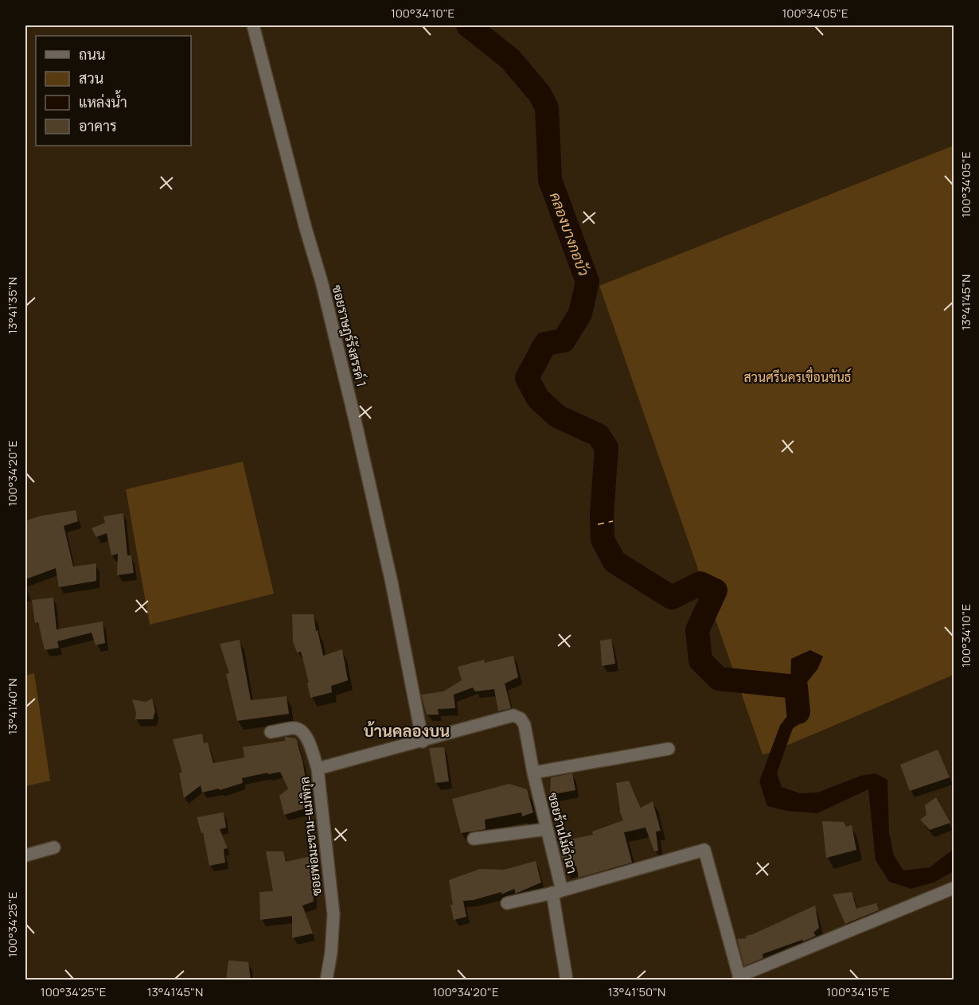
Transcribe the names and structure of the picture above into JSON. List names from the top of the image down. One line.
{"streets":{"street":["ซอยราษฎร์รังสรรค์ 1","ซอยร้านไม้ฉำฉา","ซอยพ่อมะขาม-แม่พิกุล"]},"crossings":[["ซอยราษฎร์รังสรรค์ 1","ซอยร้านไม้ฉำฉา"],["ซอยราษฎร์รังสรรค์ 1","ซอยพ่อมะขาม-แม่พิกุล"],["ซอยร้านไม้ฉำฉา","ซอยพ่อมะขาม-แม่พิกุล"]],"districts":["บ้านคลองบน"],"water":["คลองบางกอบัว"],"parks":["สวนศรีนครเขื่อนขันธ์"],"legend":["ถนน","สวน","แหล่งน้ำ","อาคาร"],"coordinates":["100°34'10\"E","100°34'05\"E","13°41'45\"N","13°41'35\"N","100°34'20\"E","13°41'40\"N","100°34'25\"E","13°41'50\"N","100°34'15\"E"]}
